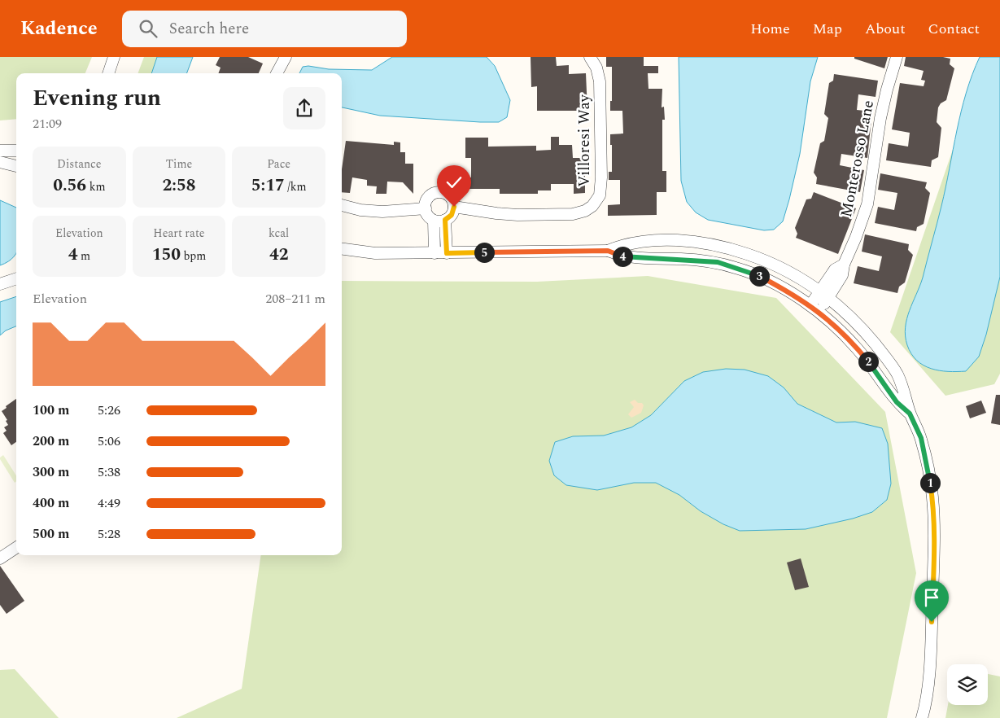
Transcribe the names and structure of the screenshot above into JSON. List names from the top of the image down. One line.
{"streets":{"street":["Villoresi Way","Monterosso Lane"]},"page":{"header":"Kadence","search":"Search here","nav":["Home","Map","About","Contact"],"heading":["Evening run","21:09"],"stats":[["Distance","0.56 km"],["Time","2:58"],["Pace","5:17 /km"],["Elevation","4 m"],["Heart rate","150 bpm"],["kcal","42"]],"pins":["5","4","3","2","1"],"chart":["Elevation","208–211 m"],"list":[{"name":"100 m","note":"5:26"},{"name":"200 m","note":"5:06"},{"name":"300 m","note":"5:38"},{"name":"400 m","note":"4:49"},{"name":"500 m","note":"5:28"}]}}
